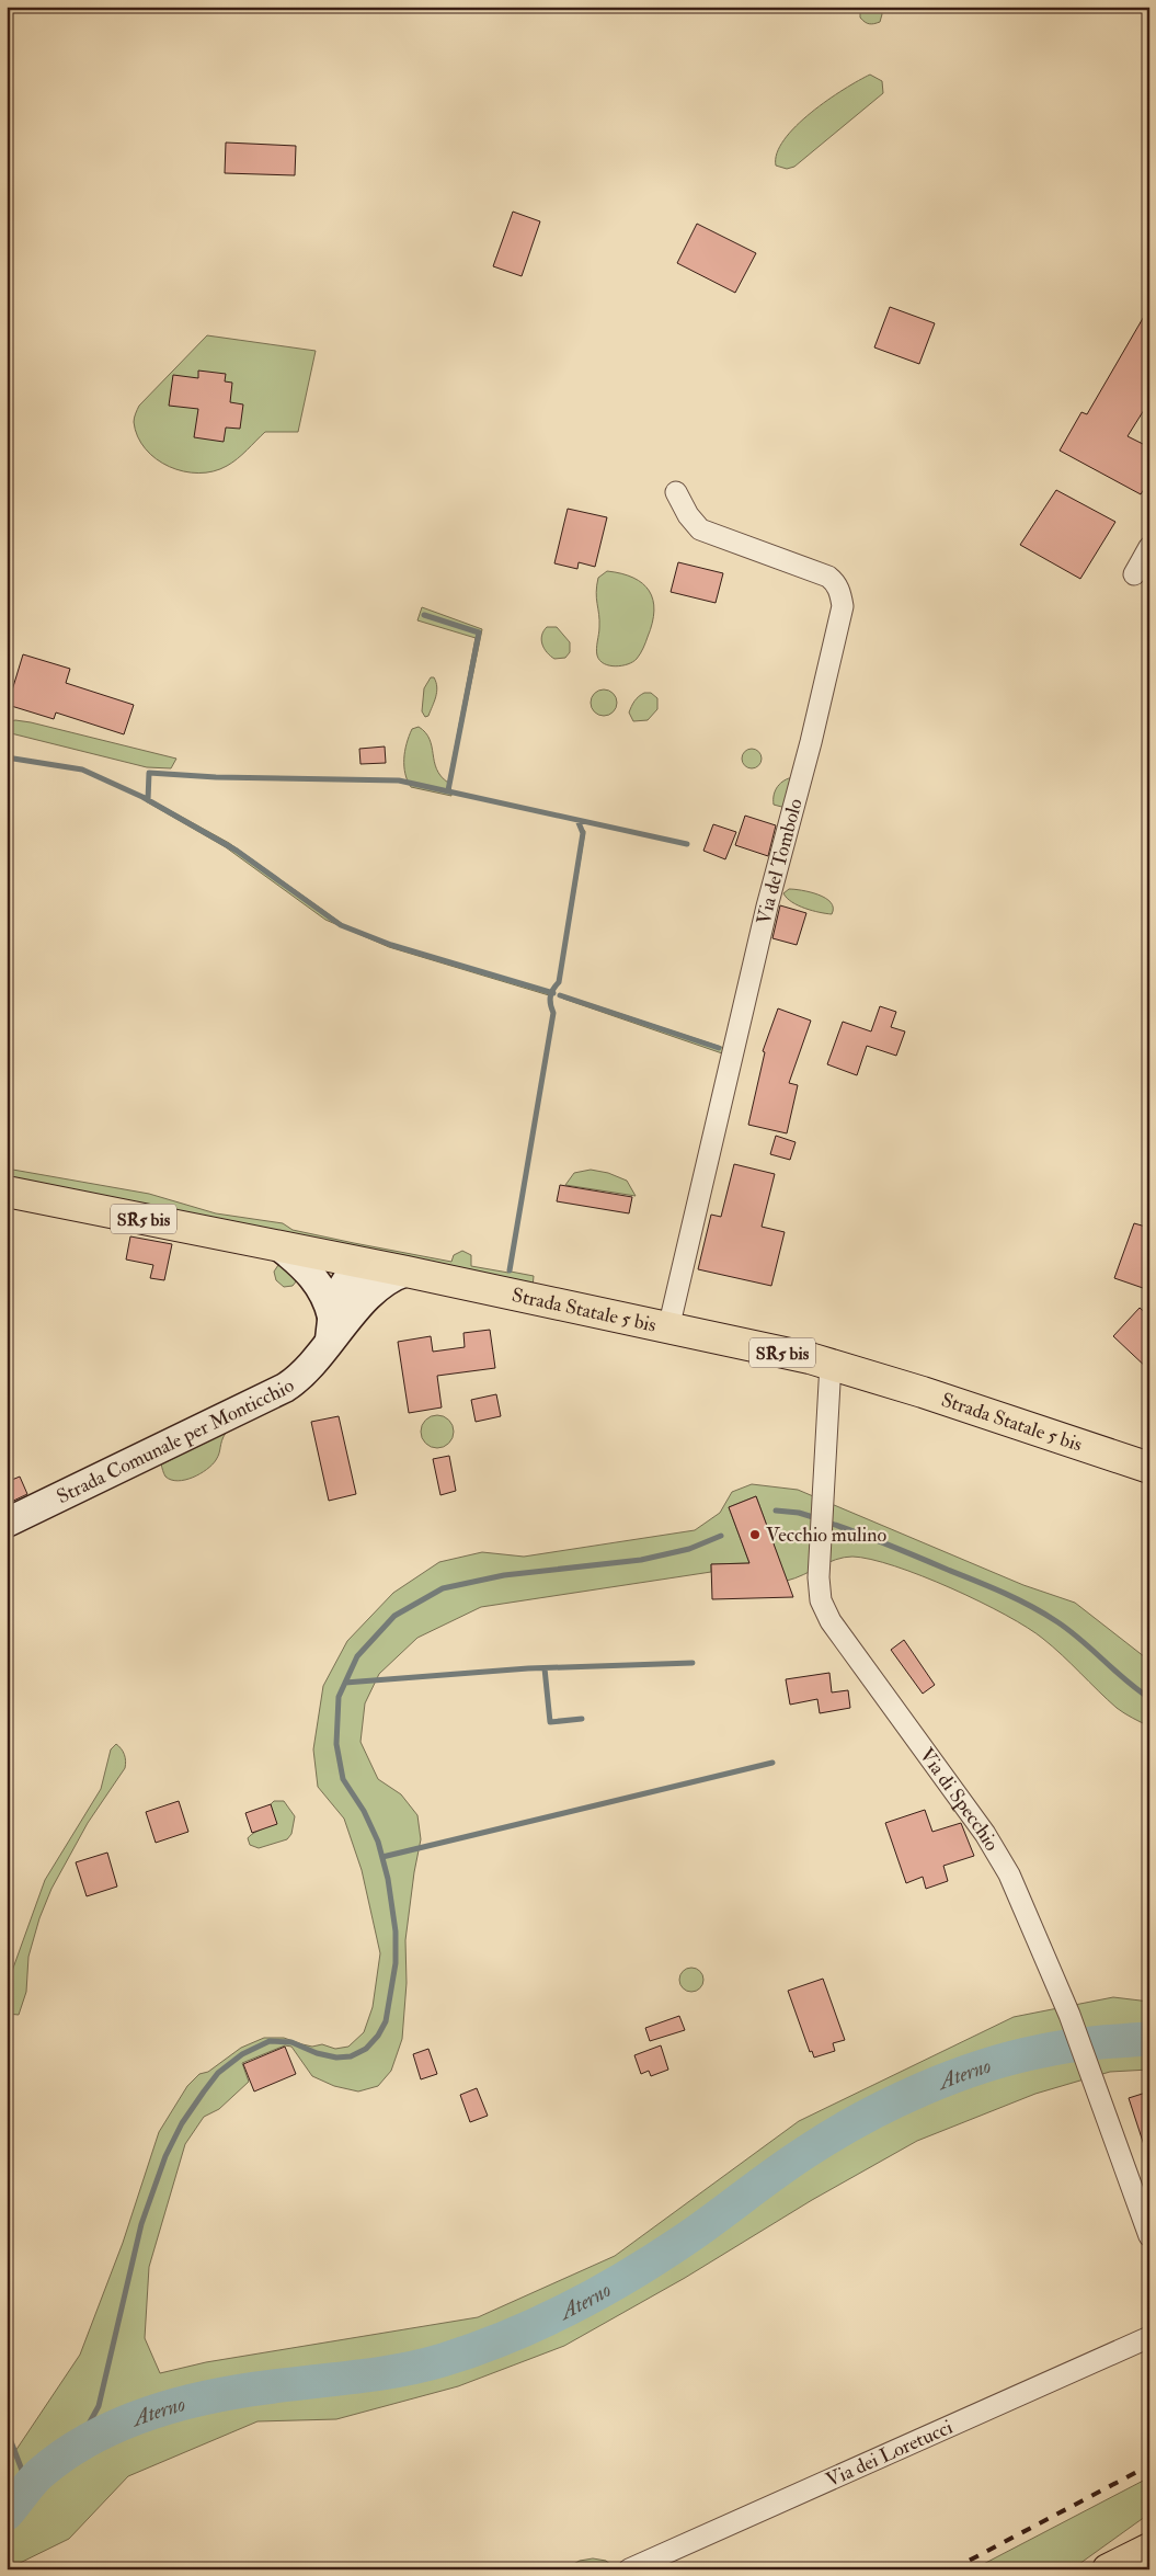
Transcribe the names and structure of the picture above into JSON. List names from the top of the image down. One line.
{"streets":{"main road":["SR5 bis","Strada Statale 5 bis","Strada Comunale per Monticchio"],"street":["Via del Tombolo","Via di Specchio","Via dei Loretucci"]},"crossings":[["Via del Tombolo","Strada Statale 5 bis"],["Strada Statale 5 bis","Strada Comunale per Monticchio"],["Strada Statale 5 bis","Via di Specchio"]],"water":["Aterno"],"places":["Vecchio mulino"]}
